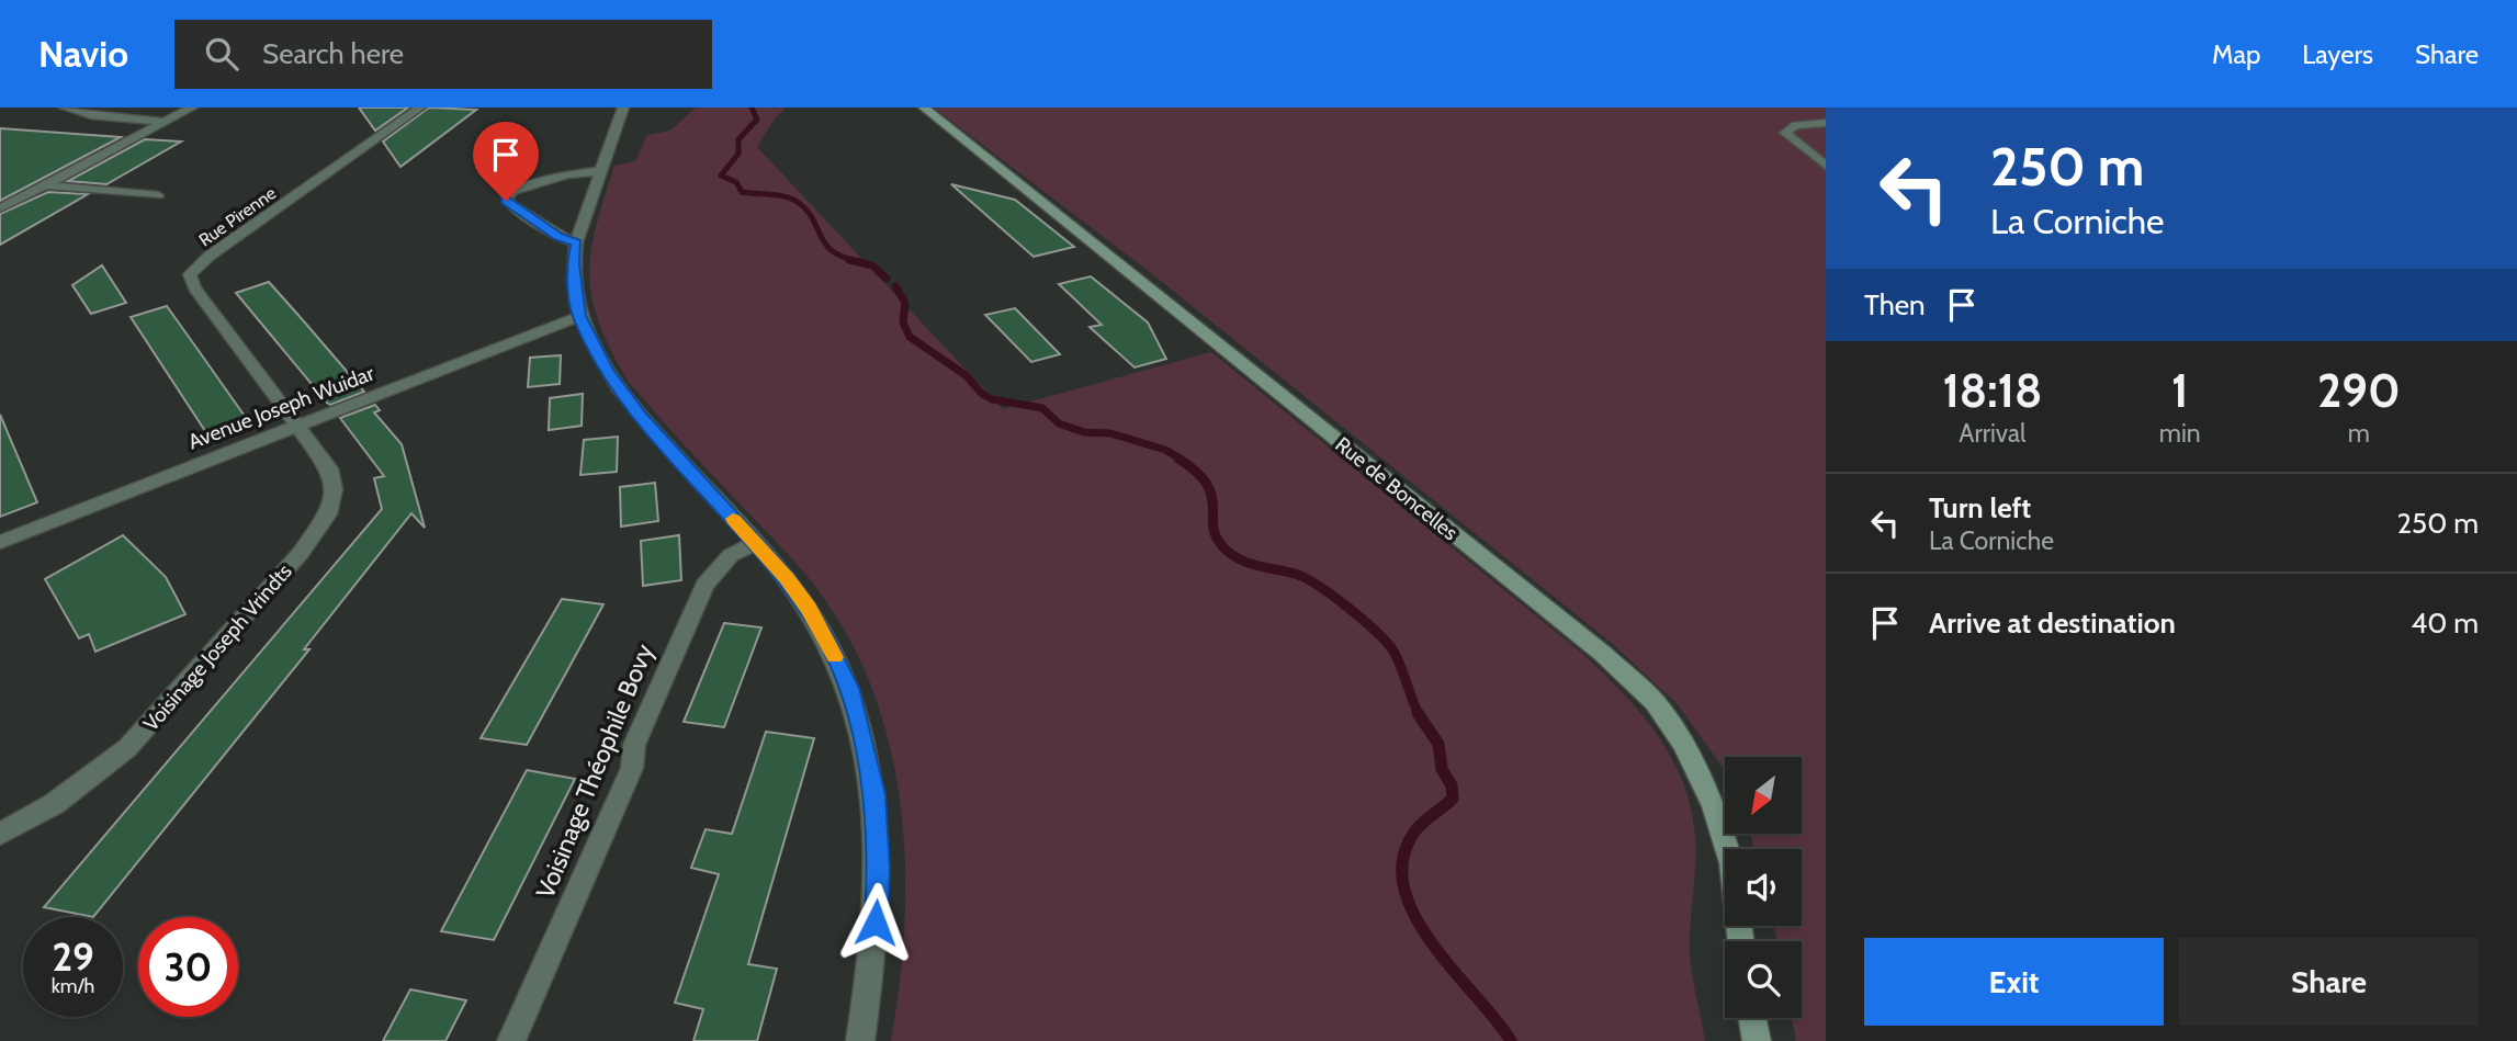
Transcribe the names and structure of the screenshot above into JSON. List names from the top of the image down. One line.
{"streets":{"main road":["Rue de Boncelles"],"street":["Rue Pirenne","Avenue Joseph Wuidar","Voisinage Joseph Vrindts","Voisinage Théophile Bovy"]},"crossings":[["Rue Pirenne","Avenue Joseph Wuidar"],["Rue Pirenne","Voisinage Joseph Vrindts"],["Avenue Joseph Wuidar","Voisinage Joseph Vrindts"]],"north":"bottom left","page":{"header":"Navio","search":"Search here","nav":["Map","Layers","Share"],"turn":["250 m","La Corniche"],"then":"Then","eta":["18:18","Arrival","1","min","290","m"],"list":[{"name":"Turn left","note":"La Corniche","value":"250 m"},{"name":"Arrive at destination","value":"40 m"}],"speed":"29 km/h","limit":"30","buttons":["Exit","Share"]}}
